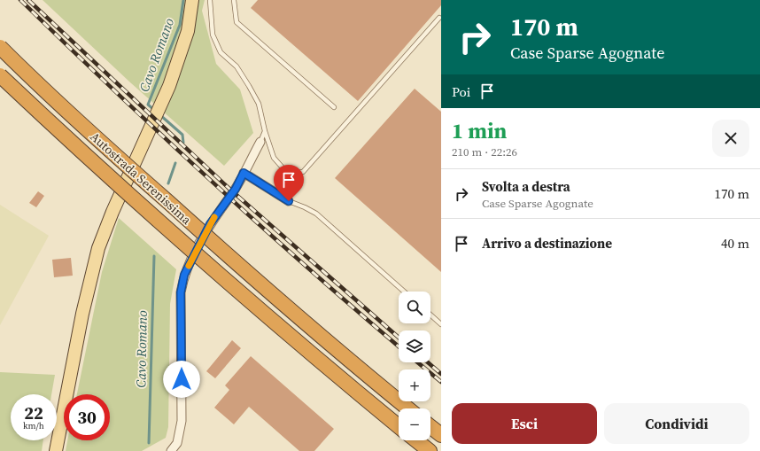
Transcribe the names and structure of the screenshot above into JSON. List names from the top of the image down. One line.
{"streets":{"highway":["Autostrada Serenissima"]},"water":["Cavo Romano"],"page":{"turn":["170 m","Case Sparse Agognate"],"then":"Poi","heading":["1 min","210 m · 22:26"],"list":[{"name":"Svolta a destra","note":"Case Sparse Agognate","value":"170 m"},{"name":"Arrivo a destinazione","value":"40 m"}],"map_buttons":["+","−"],"speed":"22 km/h","limit":"30","buttons":["Esci","Condividi"]}}
